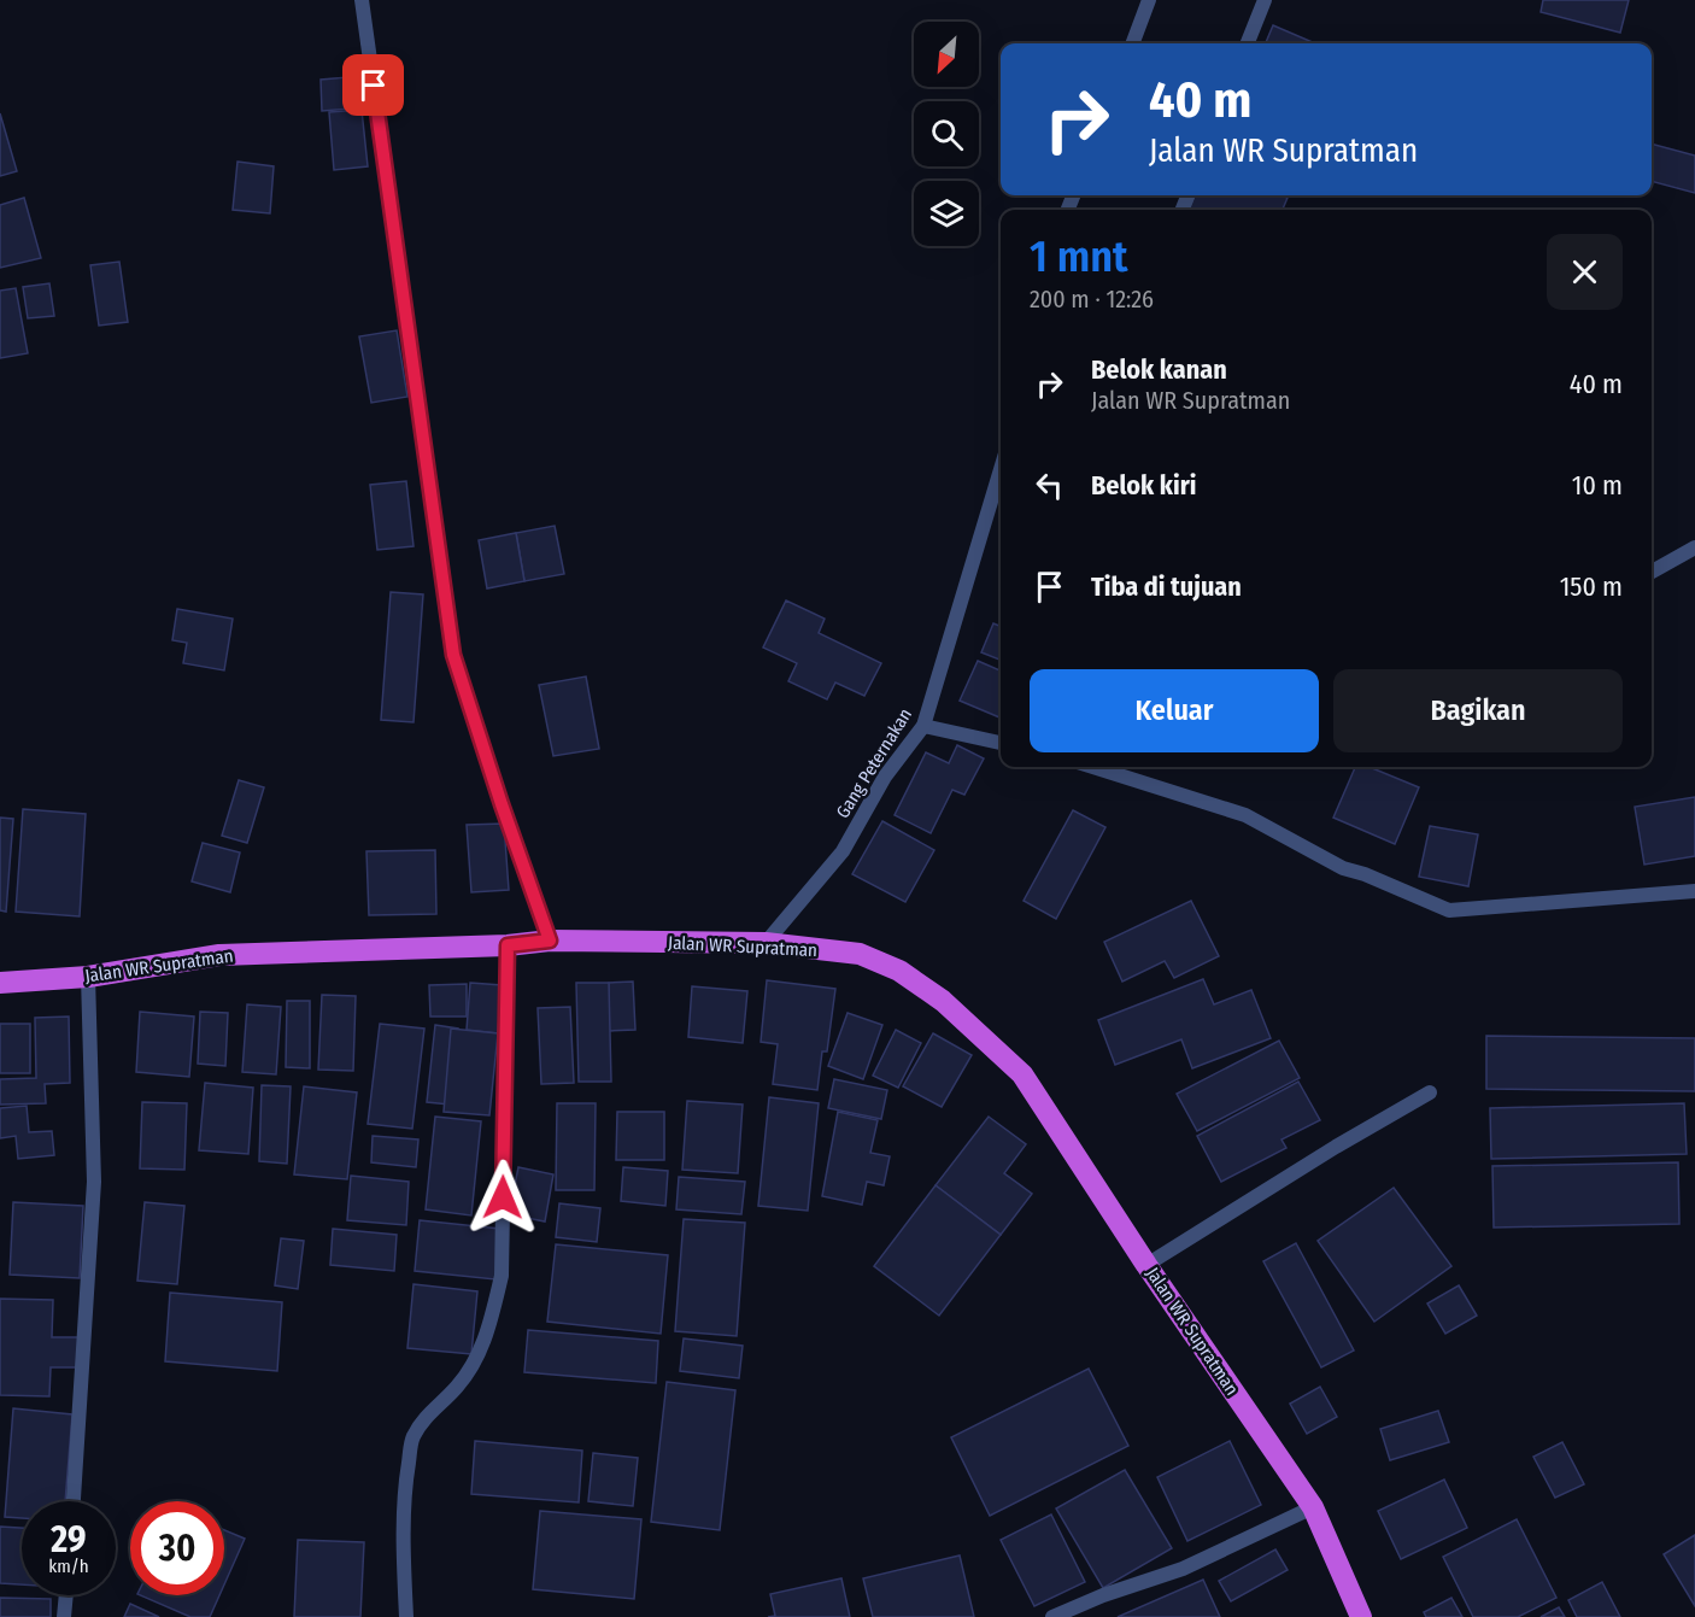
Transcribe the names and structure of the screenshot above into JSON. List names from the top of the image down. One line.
{"streets":{"highway":["Jalan WR Supratman"],"street":["Gang Peternakan"]},"crossings":[["Gang Peternakan","Jalan WR Supratman"]],"north":"bottom left","page":{"turn":["40 m","Jalan WR Supratman"],"heading":["1 mnt","200 m · 12:26"],"list":[{"name":"Belok kanan","note":"Jalan WR Supratman","value":"40 m"},{"name":"Belok kiri","value":"10 m"},{"name":"Tiba di tujuan","value":"150 m"}],"buttons":["Keluar","Bagikan"],"speed":"29 km/h","limit":"30"}}
